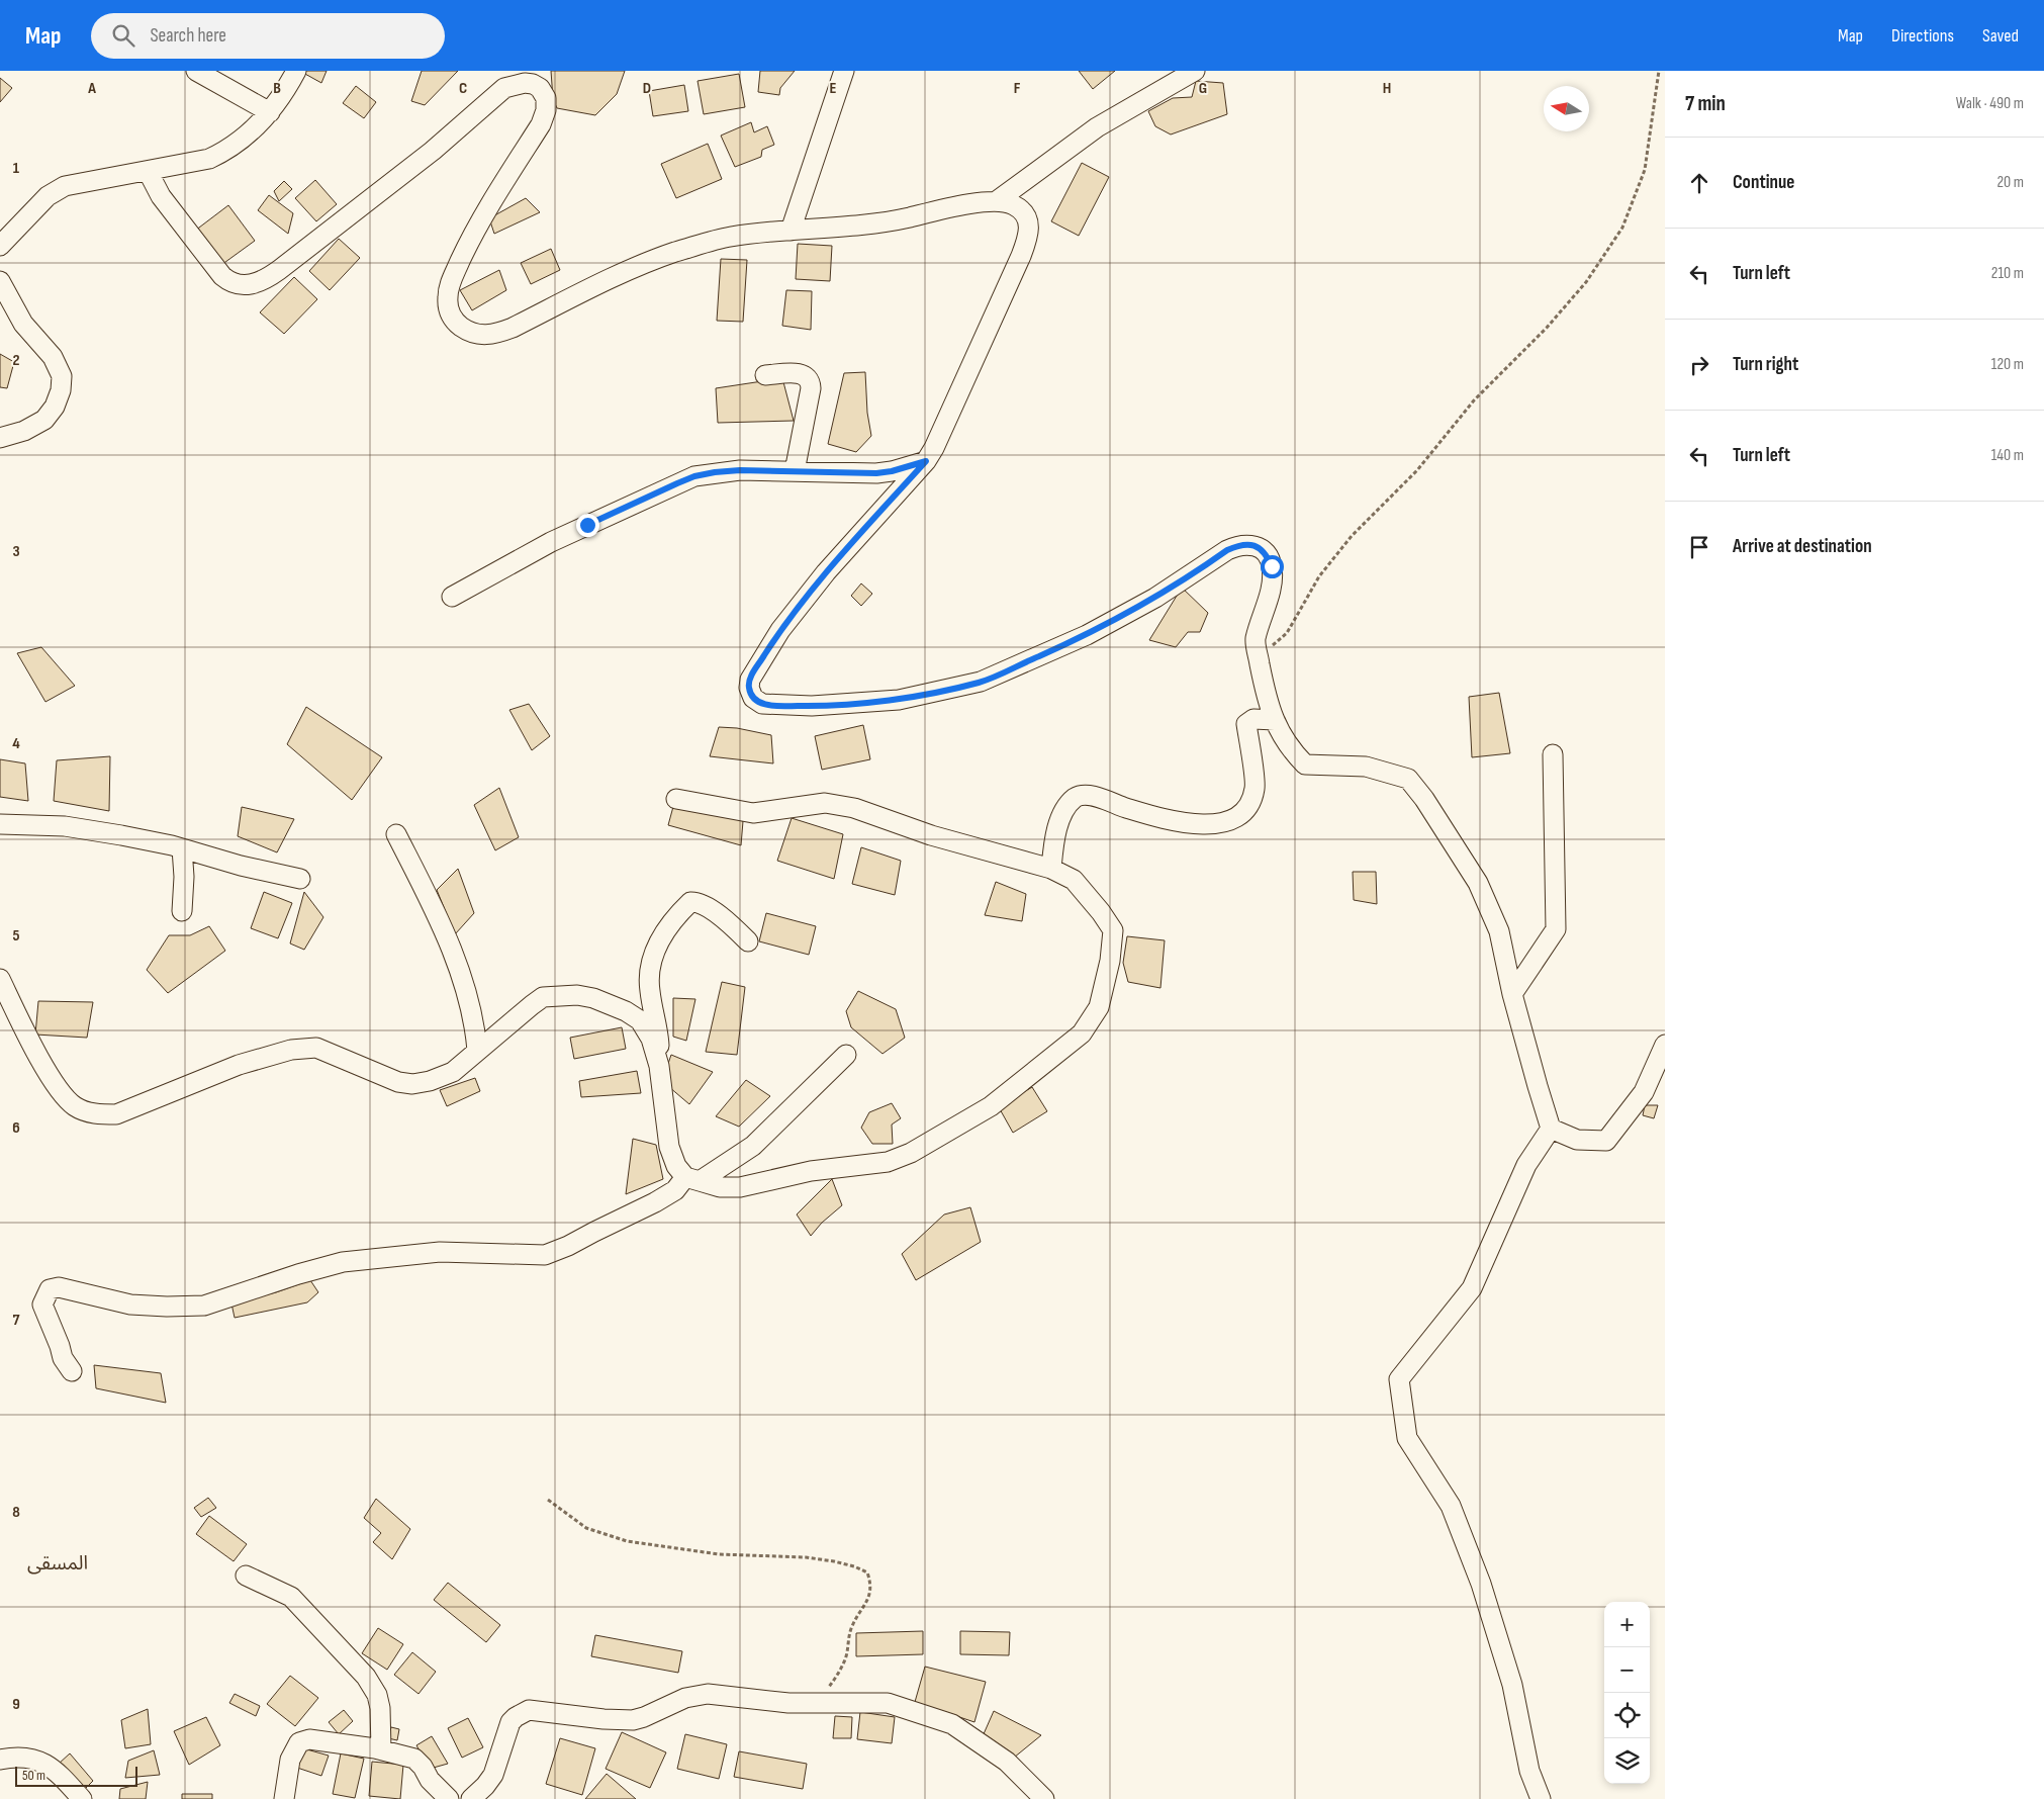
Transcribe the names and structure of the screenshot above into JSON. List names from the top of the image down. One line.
{"districts":["المسقى"],"scale_bar":"50 m","north":"left","page":{"header":"Map","search":"Search here","nav":["Map","Directions","Saved"],"heading":["7 min","Walk · 490 m"],"list":[["Continue","20 m"],["Turn left","210 m"],["Turn right","120 m"],["Turn left","140 m"],"Arrive at destination"],"map_buttons":["+","−"],"scale":"50 m"},"grid":{"columns":["A","B","C","D","E","F","G","H"],"rows":["1","2","3","4","5","6","7","8","9"]}}
